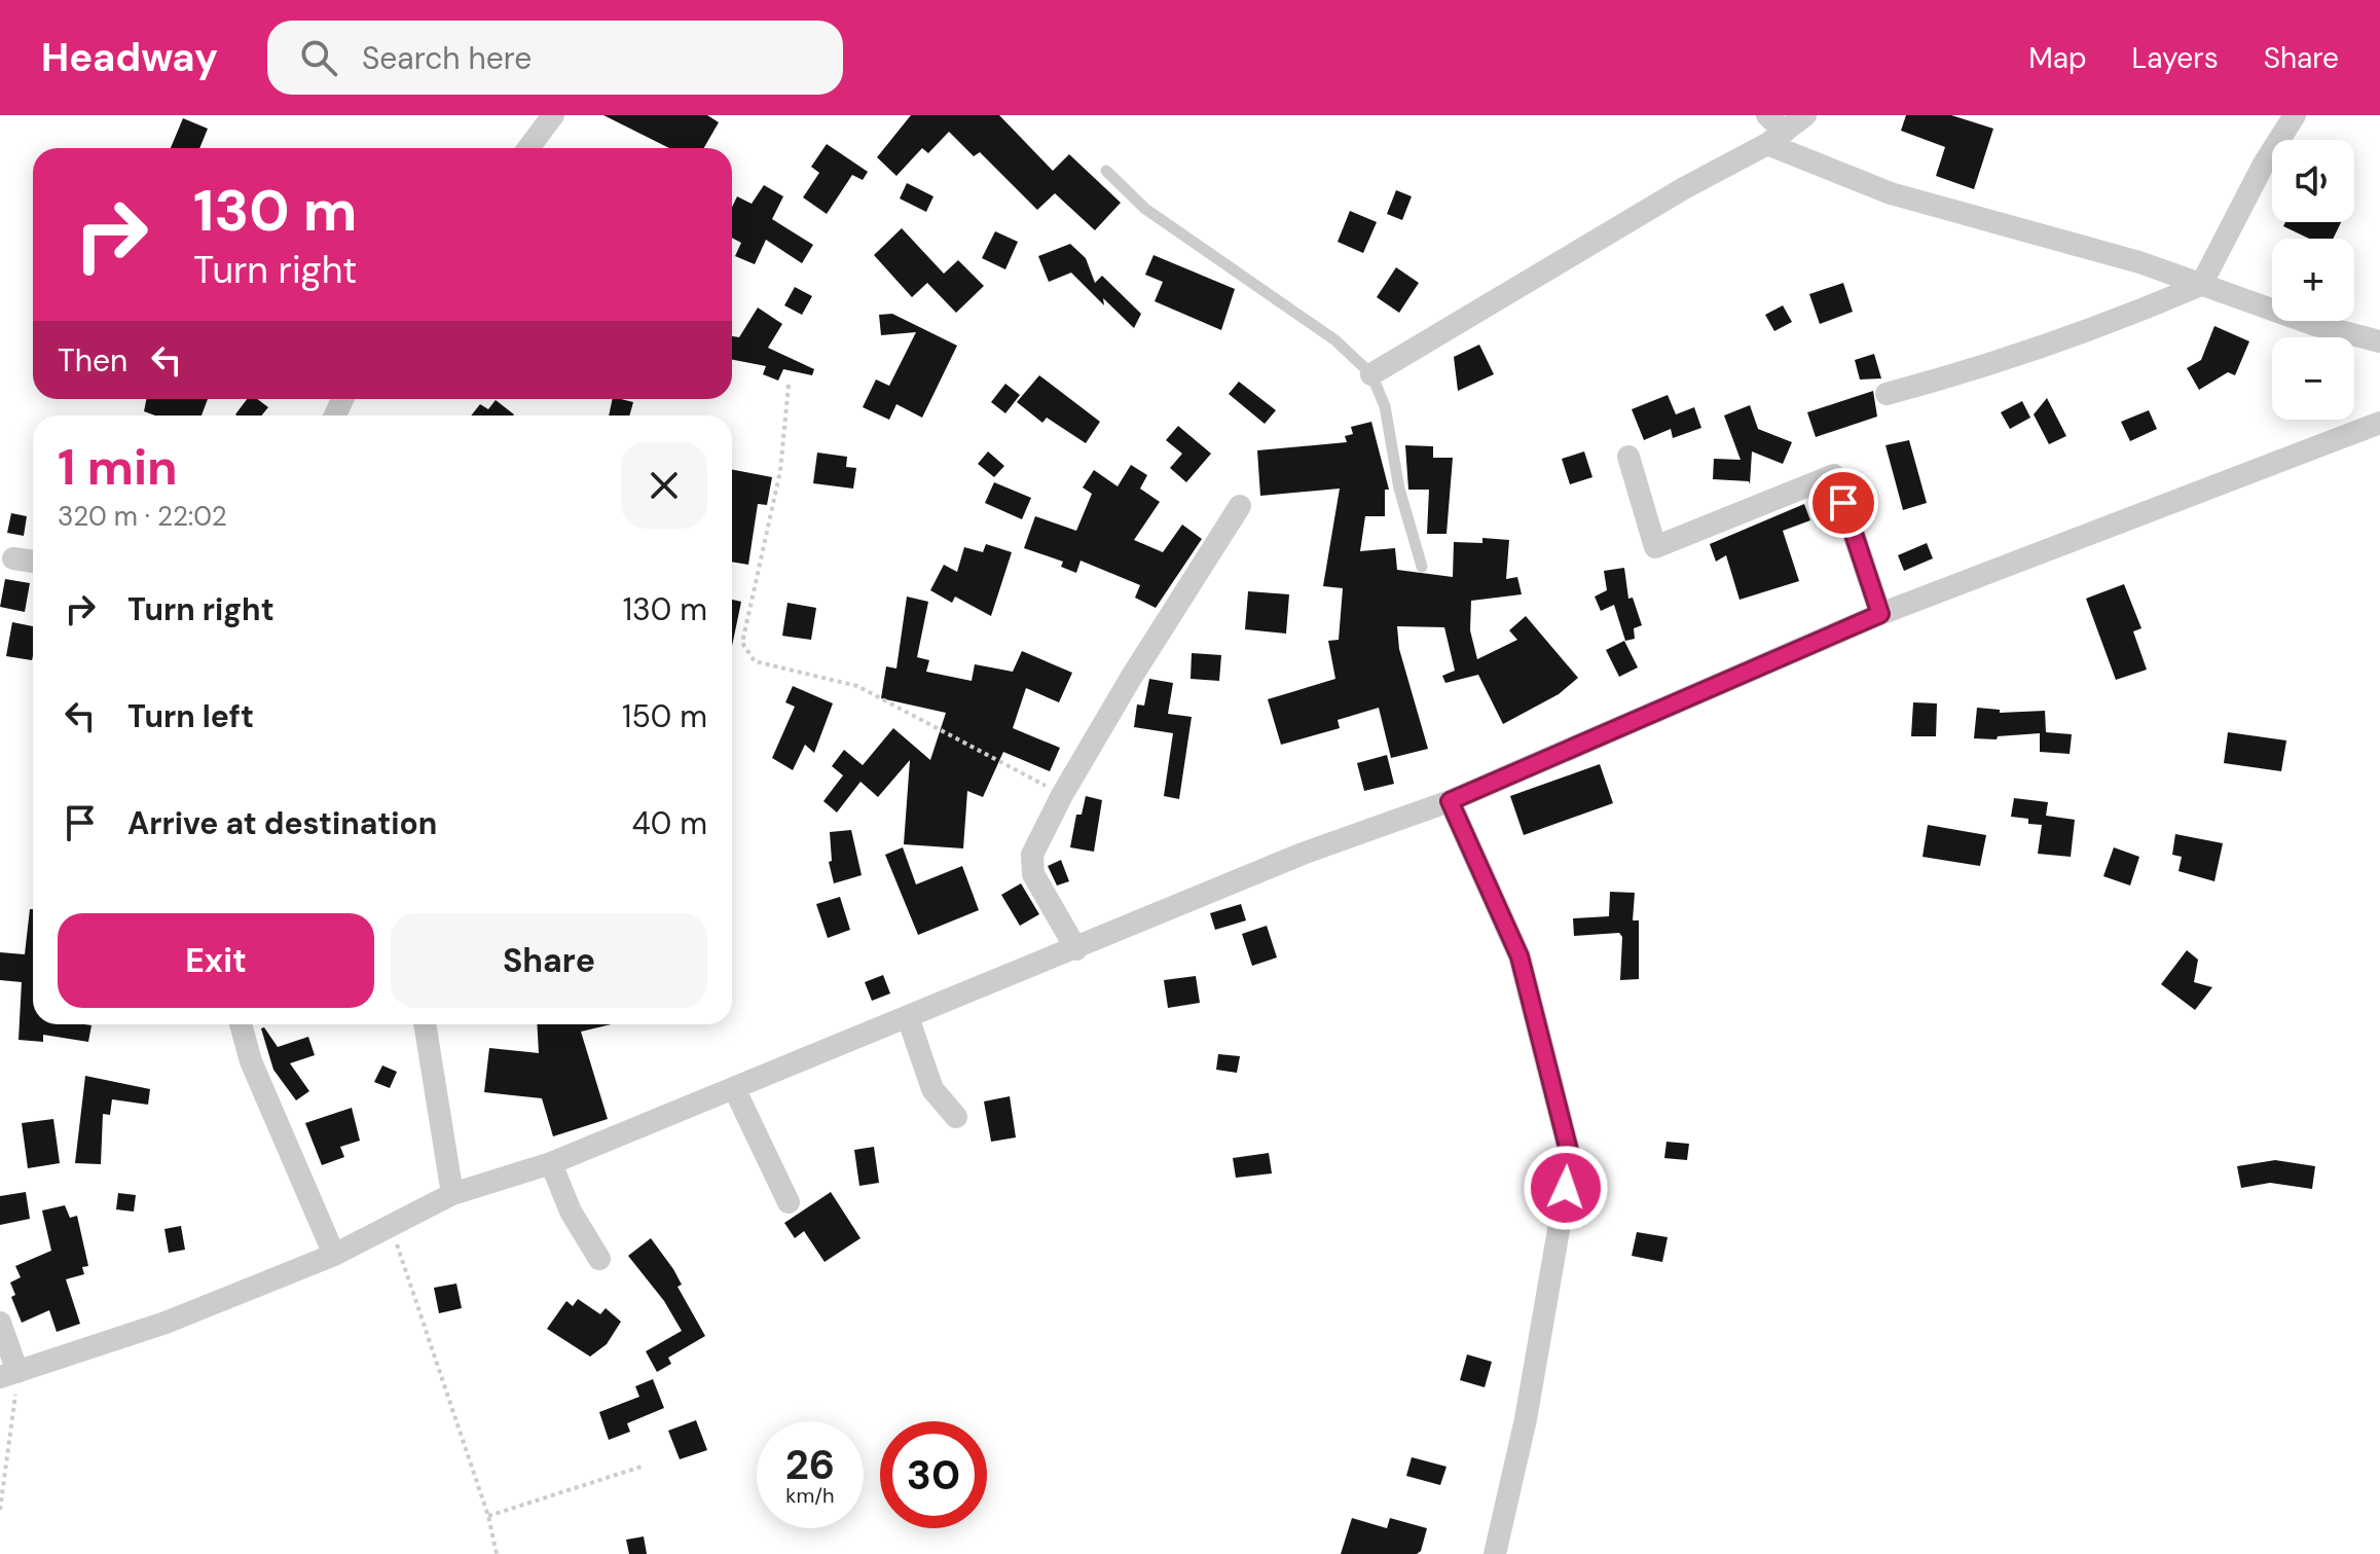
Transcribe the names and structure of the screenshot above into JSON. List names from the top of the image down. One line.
{"page":{"header":"Headway","search":"Search here","nav":["Map","Layers","Share"],"map_buttons":["+","−"],"turn":["130 m","Turn right"],"then":"Then","heading":["1 min","320 m · 22:02"],"list":[{"name":"Turn right","value":"130 m"},{"name":"Turn left","value":"150 m"},{"name":"Arrive at destination","value":"40 m"}],"buttons":["Exit","Share"],"speed":"26 km/h","limit":"30"}}
